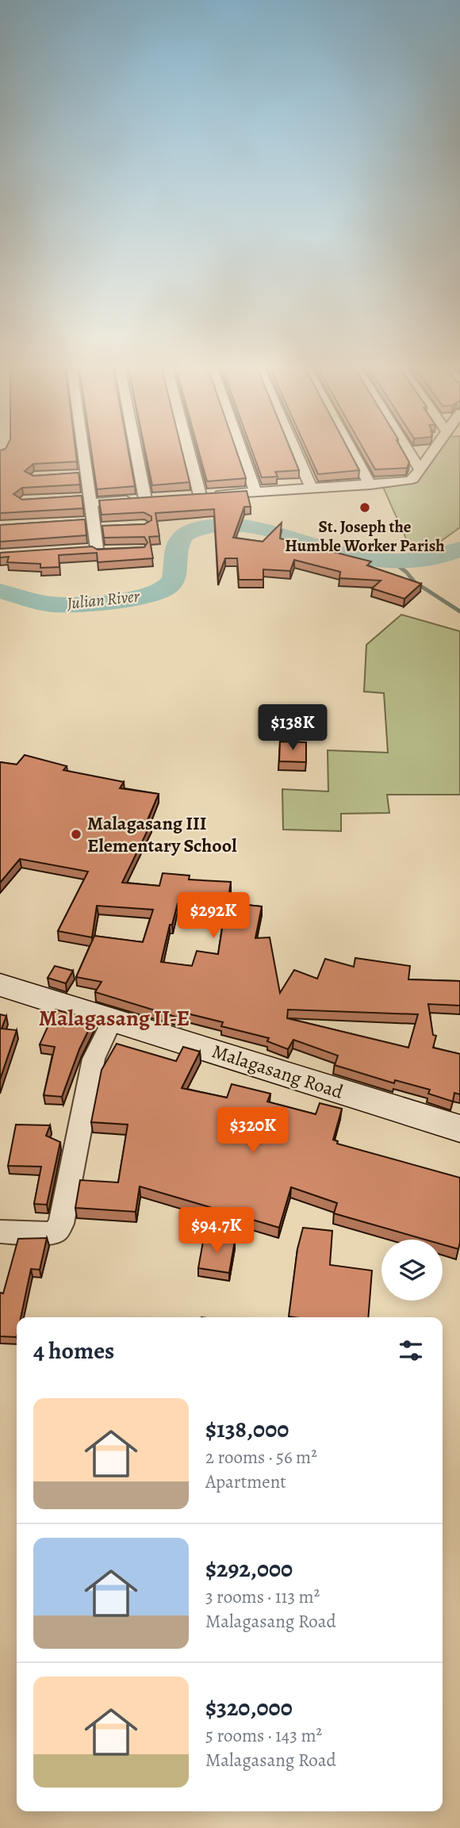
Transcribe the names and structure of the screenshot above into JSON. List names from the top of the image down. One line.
{"streets":{"main road":["Malagasang Road"]},"districts":["Malagasang II-E"],"water":["Julian River"],"places":["St. Joseph the Humble Worker Parish","Malagasang III Elementary School"],"page":{"price":["$138K","$292K","$320K","$94.7K"],"heading":"4 homes","list":[{"name":"$138,000","note":"2 rooms · 56 m² · Apartment"},{"name":"$292,000","note":"3 rooms · 113 m² · Malagasang Road"},{"name":"$320,000","note":"5 rooms · 143 m² · Malagasang Road"}]}}
